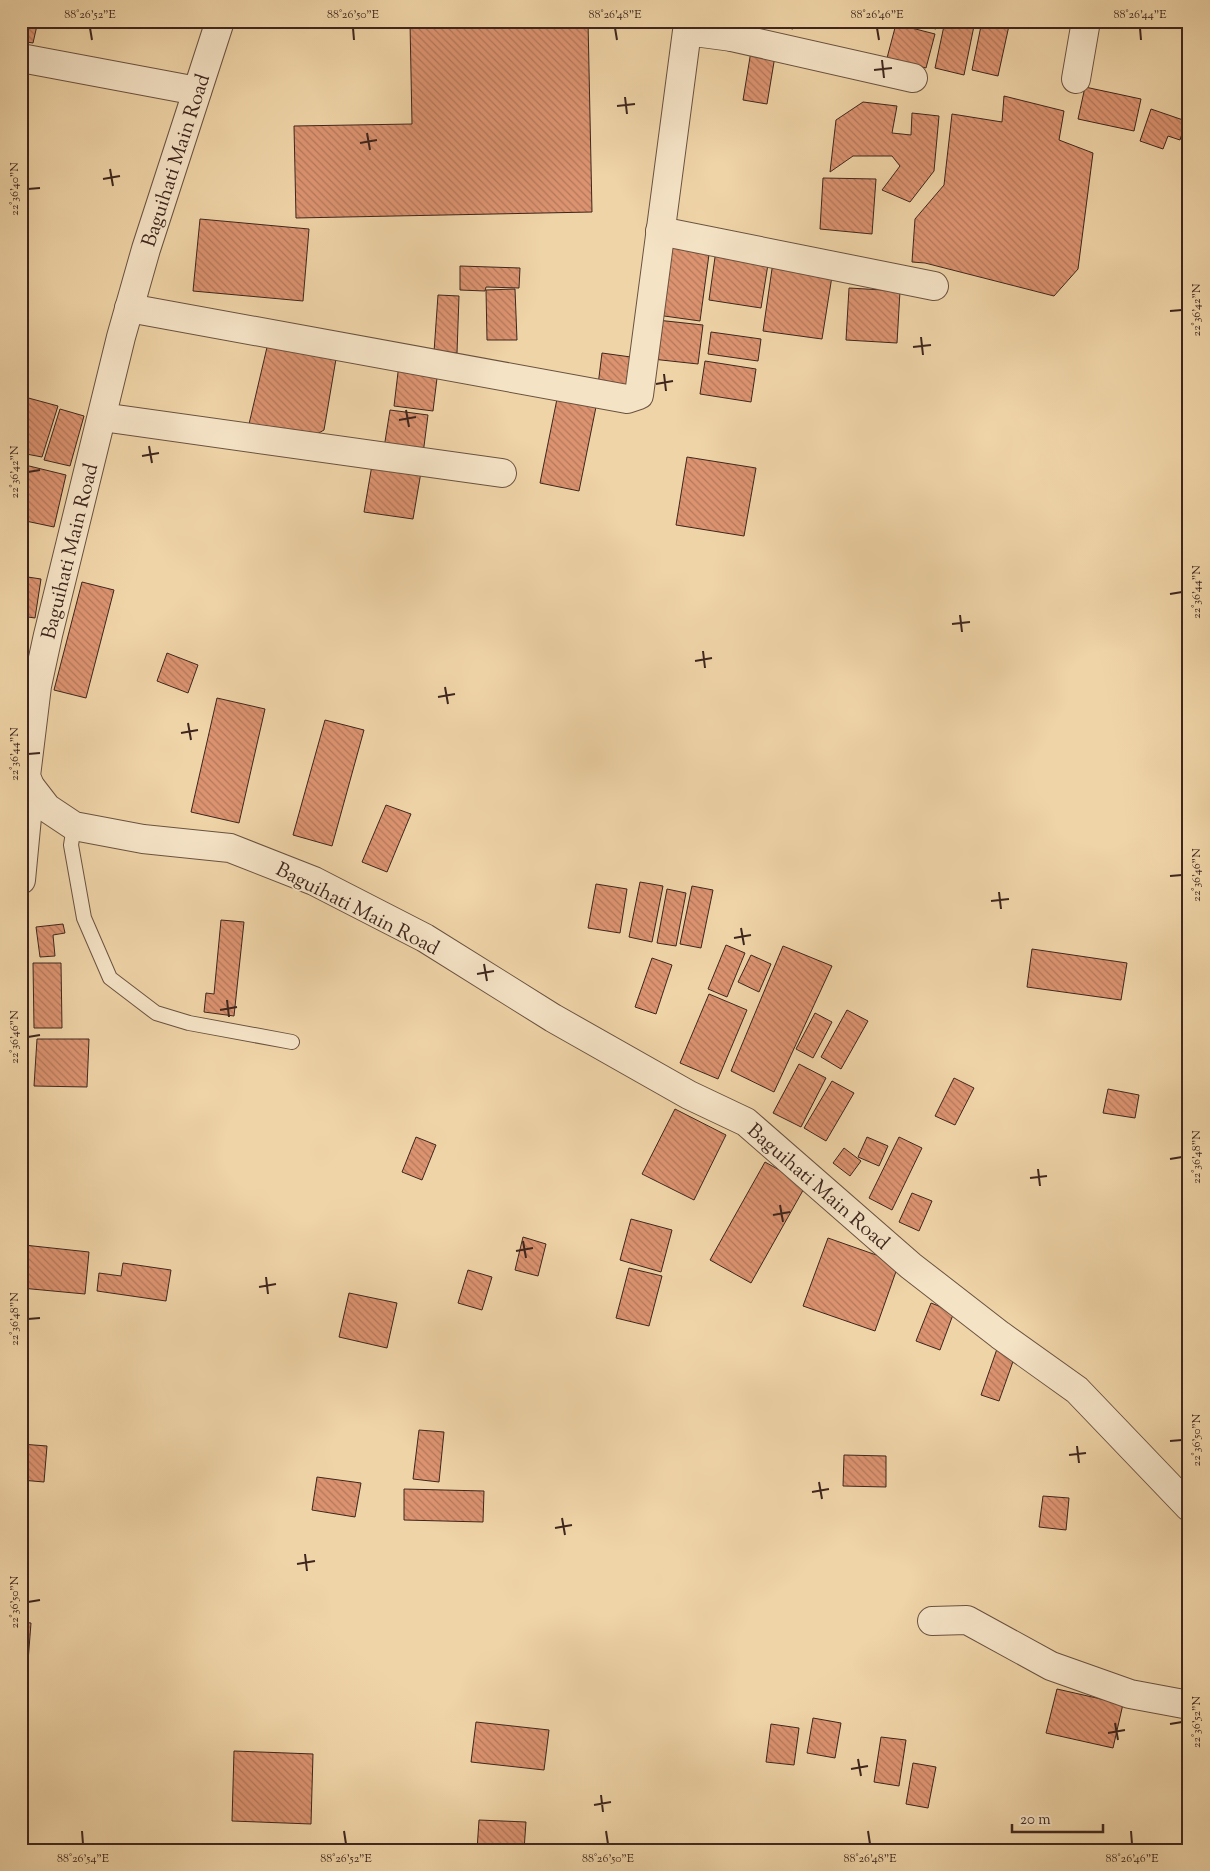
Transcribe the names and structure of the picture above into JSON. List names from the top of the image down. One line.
{"streets":{"street":["Baguihati Main Road"]},"scale_bar":"20 m","coordinates":["88°26'52\"E","88°26'50\"E","88°26'48\"E","88°26'46\"E","88°26'44\"E","22°36'40\"N","22°36'42\"N","22°36'44\"N","22°36'46\"N","22°36'48\"N","22°36'50\"N","22°36'52\"N","88°26'54\"E"]}
